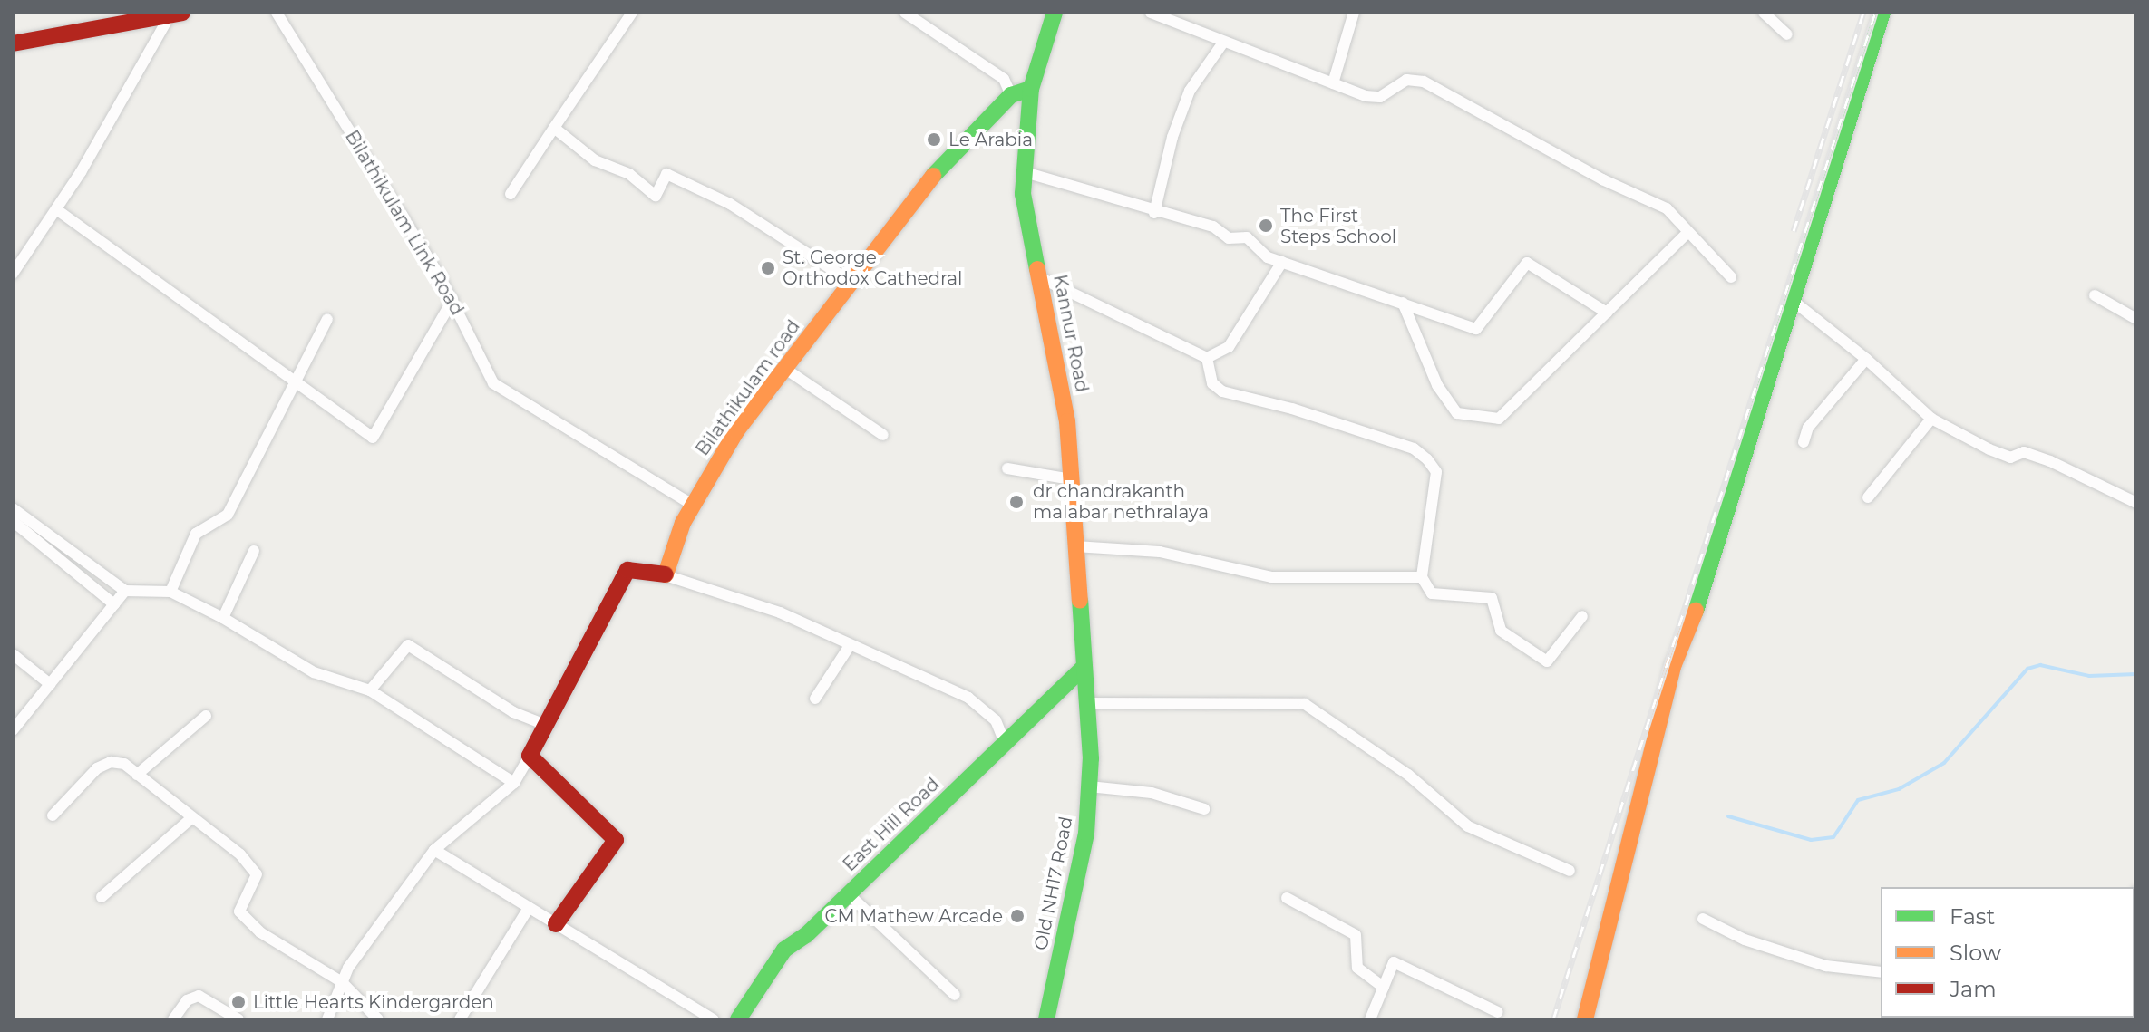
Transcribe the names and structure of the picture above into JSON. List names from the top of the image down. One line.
{"streets":{"street":["Bilathikulam Link Road","Kannur Road","Bilathikulam road","East Hill Road","Old NH17 Road"]},"crossings":[["Bilathikulam Link Road","Bilathikulam road"],["Kannur Road","Bilathikulam road"],["Kannur Road","East Hill Road"],["Kannur Road","Old NH17 Road"],["East Hill Road","Old NH17 Road"]],"places":["Le Arabia","The First Steps School","St. George Orthodox Cathedral","dr chandrakanth malabar nethralaya","CM Mathew Arcade","Little Hearts Kindergarden"],"legend":["Fast","Slow","Jam"]}
